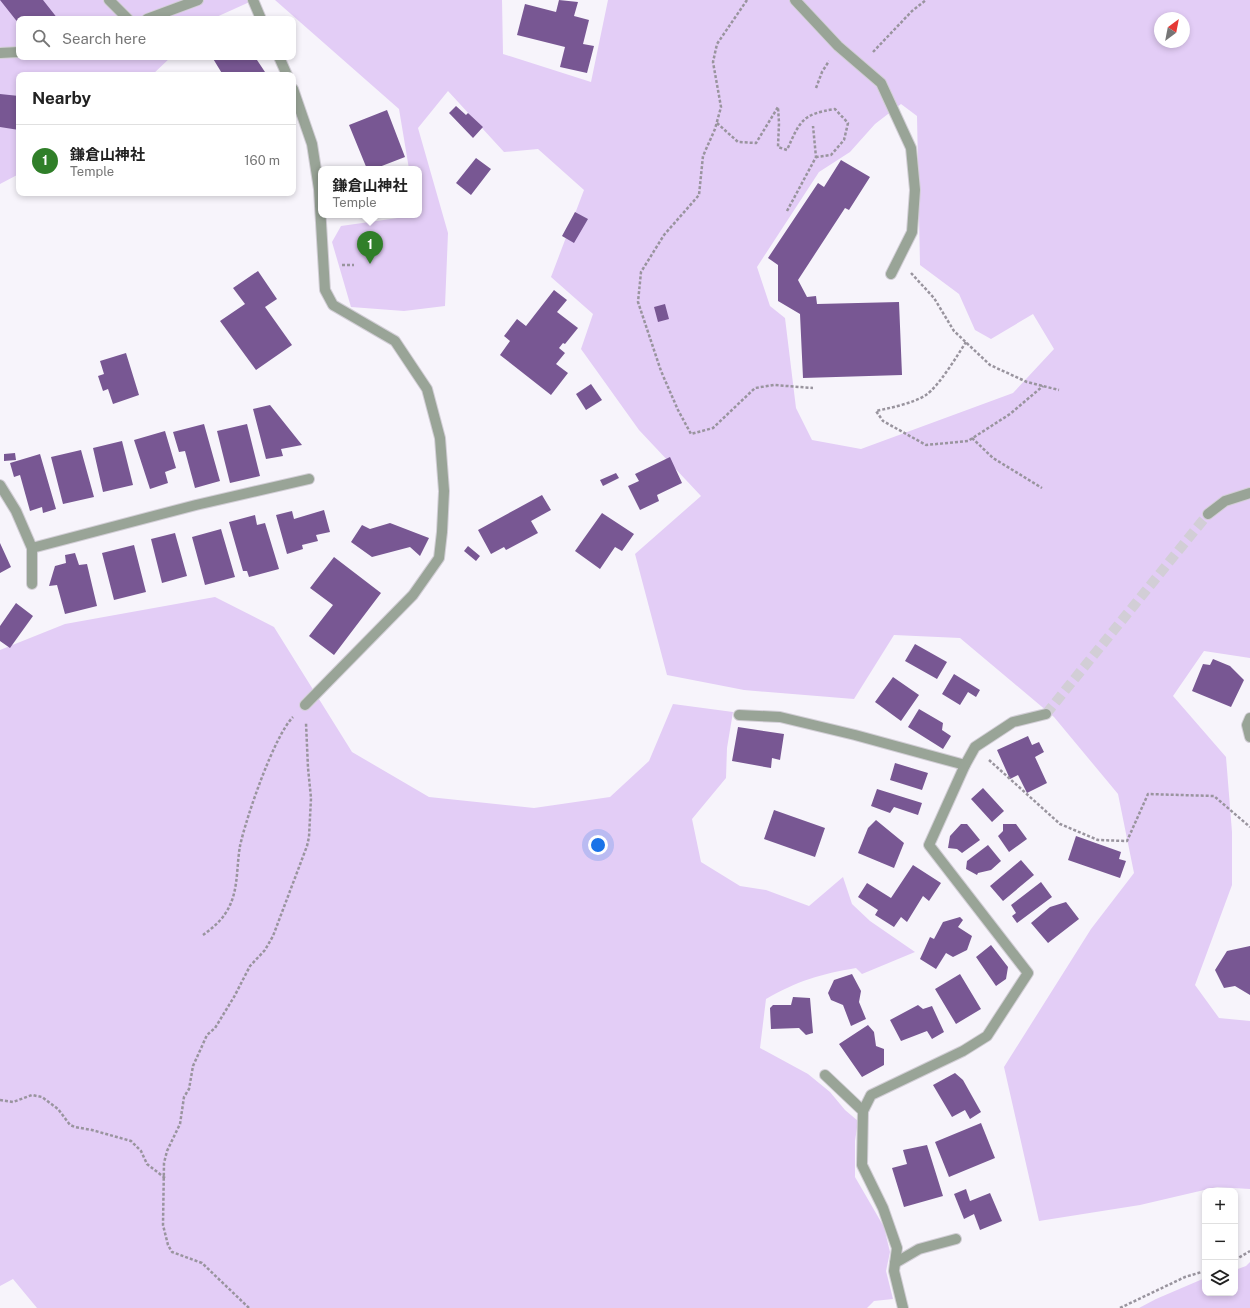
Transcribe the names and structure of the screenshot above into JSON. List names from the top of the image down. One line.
{"north":"top right","page":{"search":"Search here","heading":"Nearby","list":[{"mark":"1","name":"鎌倉山神社","note":"Temple","value":"160 m"}],"popup":["鎌倉山神社","Temple"],"pins":"1","map_buttons":["+","−"]}}
